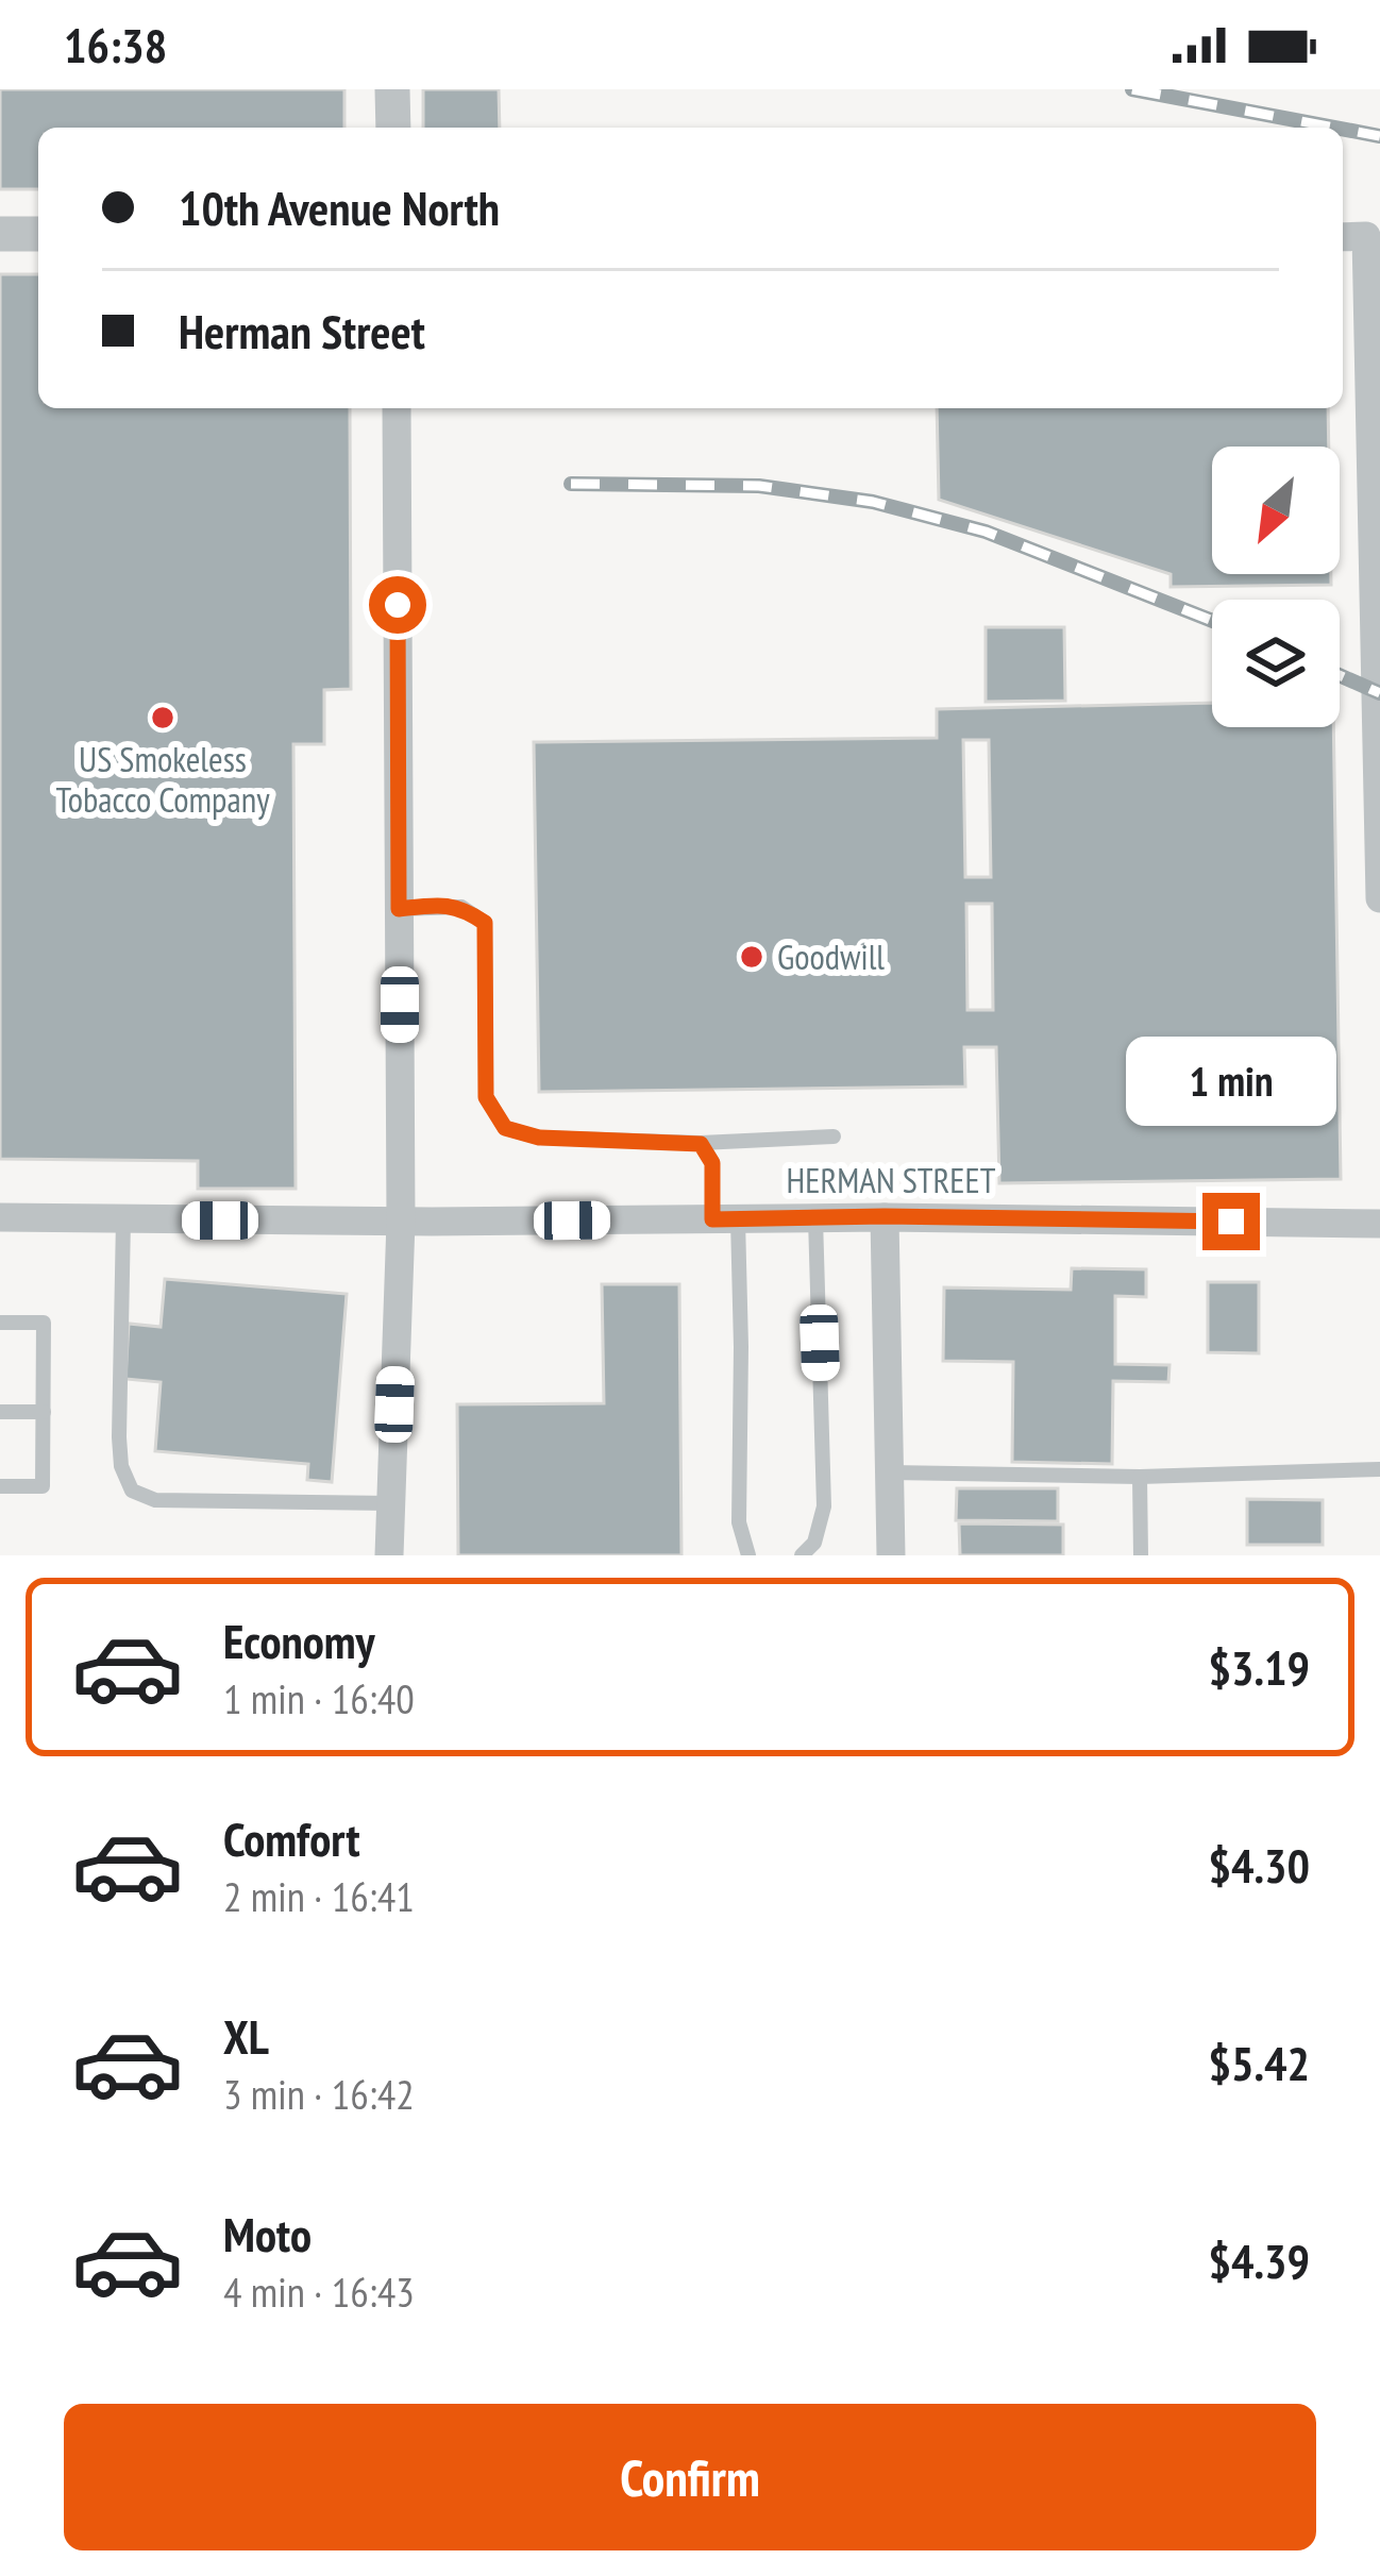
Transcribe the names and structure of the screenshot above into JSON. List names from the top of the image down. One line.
{"streets":{"street":["HERMAN STREET"]},"places":["US Smokeless Tobacco Company","Goodwill"],"north":"bottom left","page":{"status":"16:38","banner":["10th Avenue North","Herman Street"],"bubble":"1 min","list":[{"name":"Economy","note":"1 min · 16:40","value":"$3.19"},{"name":"Comfort","note":"2 min · 16:41","value":"$4.30"},{"name":"XL","note":"3 min · 16:42","value":"$5.42"},{"name":"Moto","note":"4 min · 16:43","value":"$4.39"}],"buttons":"Confirm"}}
